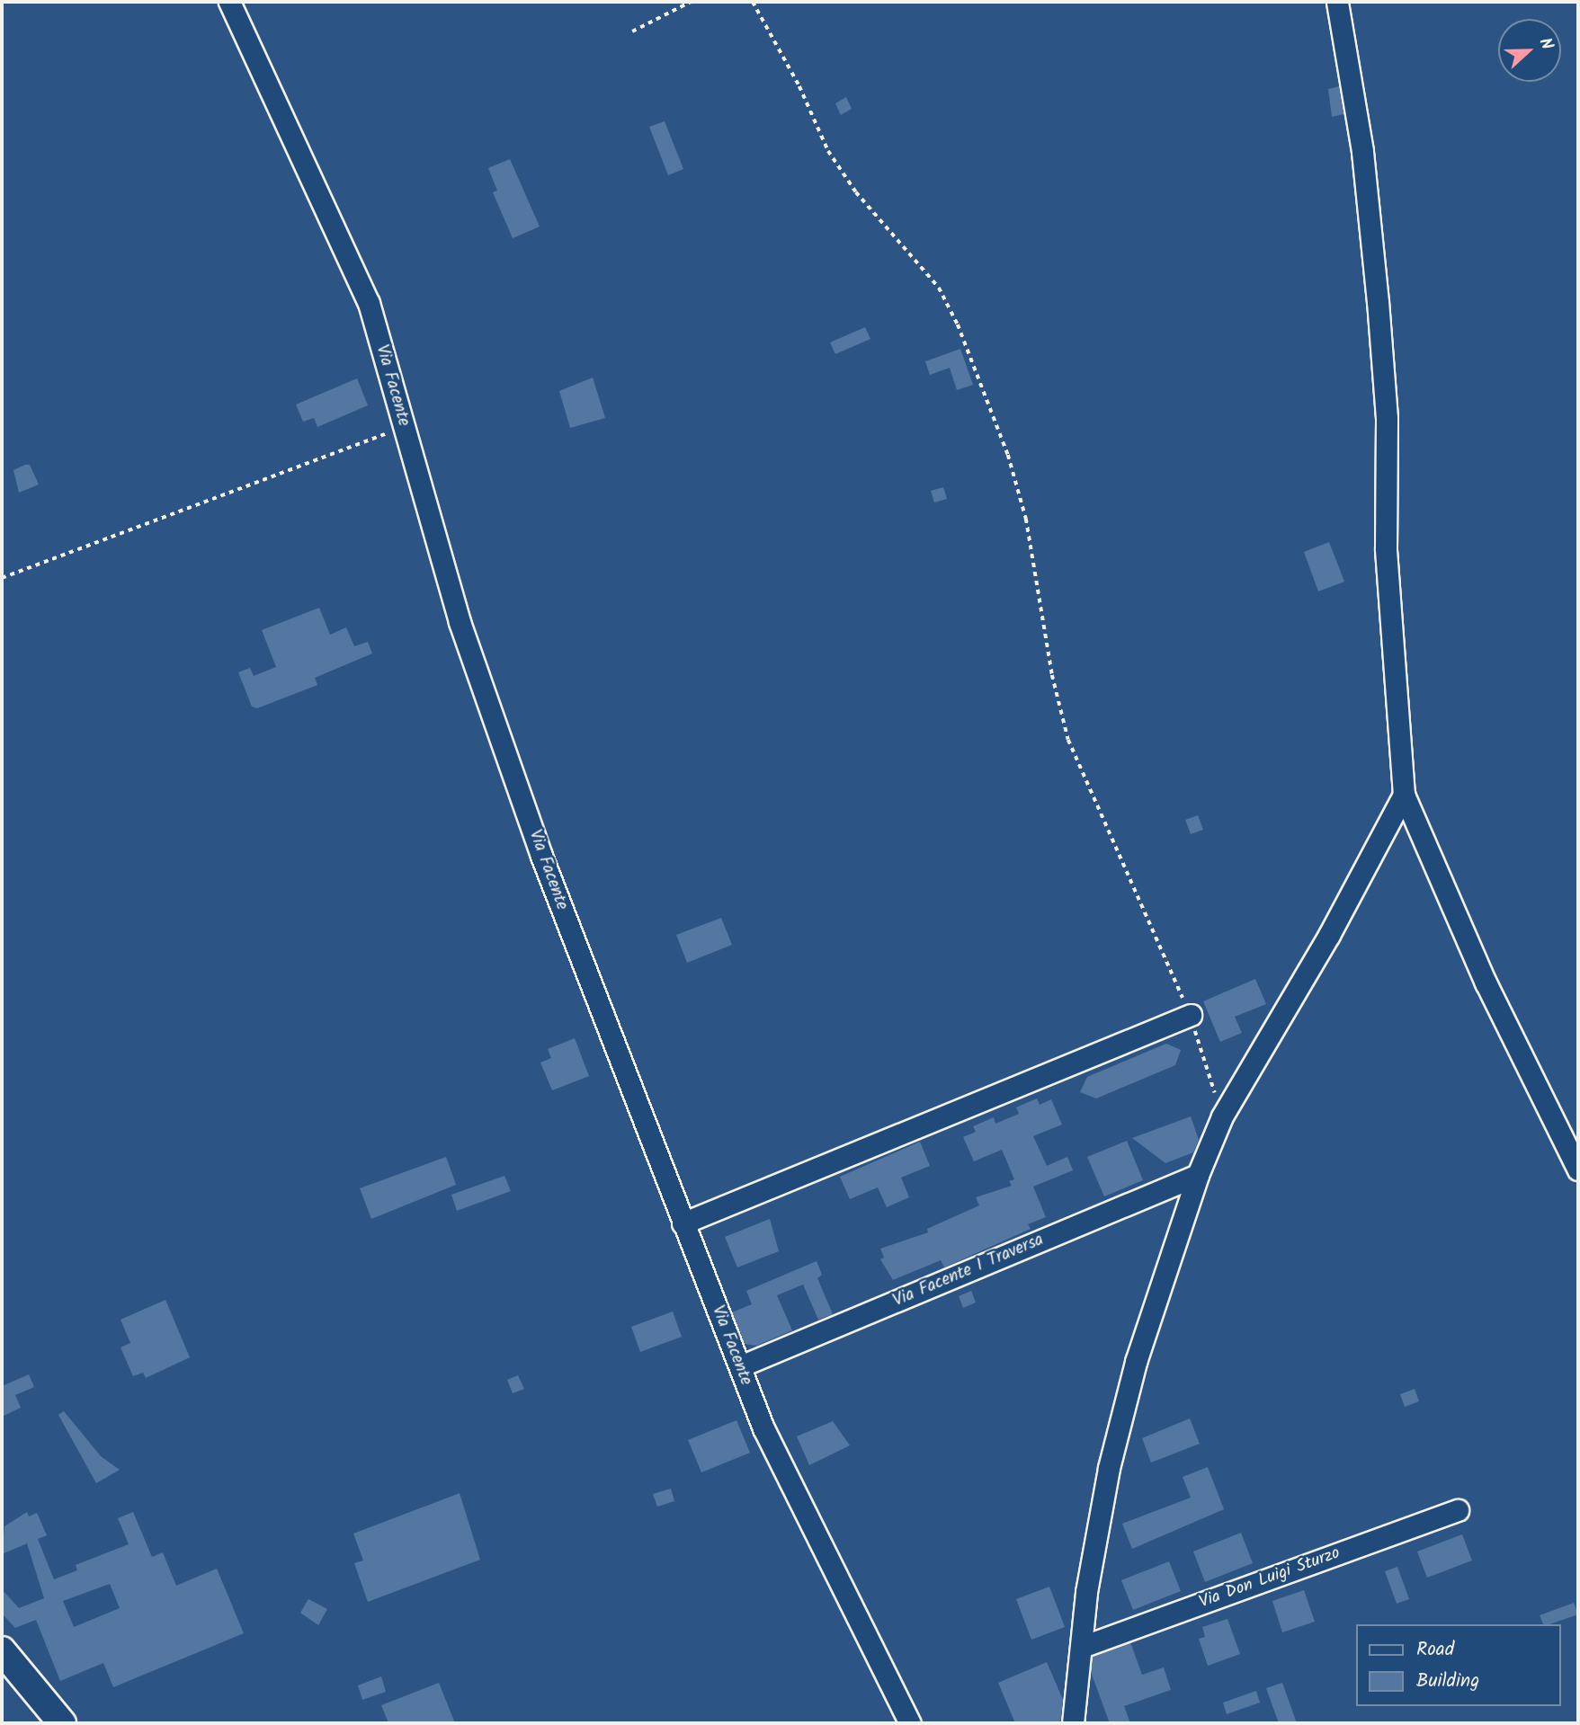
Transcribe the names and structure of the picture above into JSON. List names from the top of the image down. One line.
{"streets":{"street":["Via Facente","Via Facente I Traversa","Via Don Luigi Sturzo"]},"crossings":[["Via Facente","Via Facente I Traversa"]],"legend":["Road","Building"],"north":"right"}
